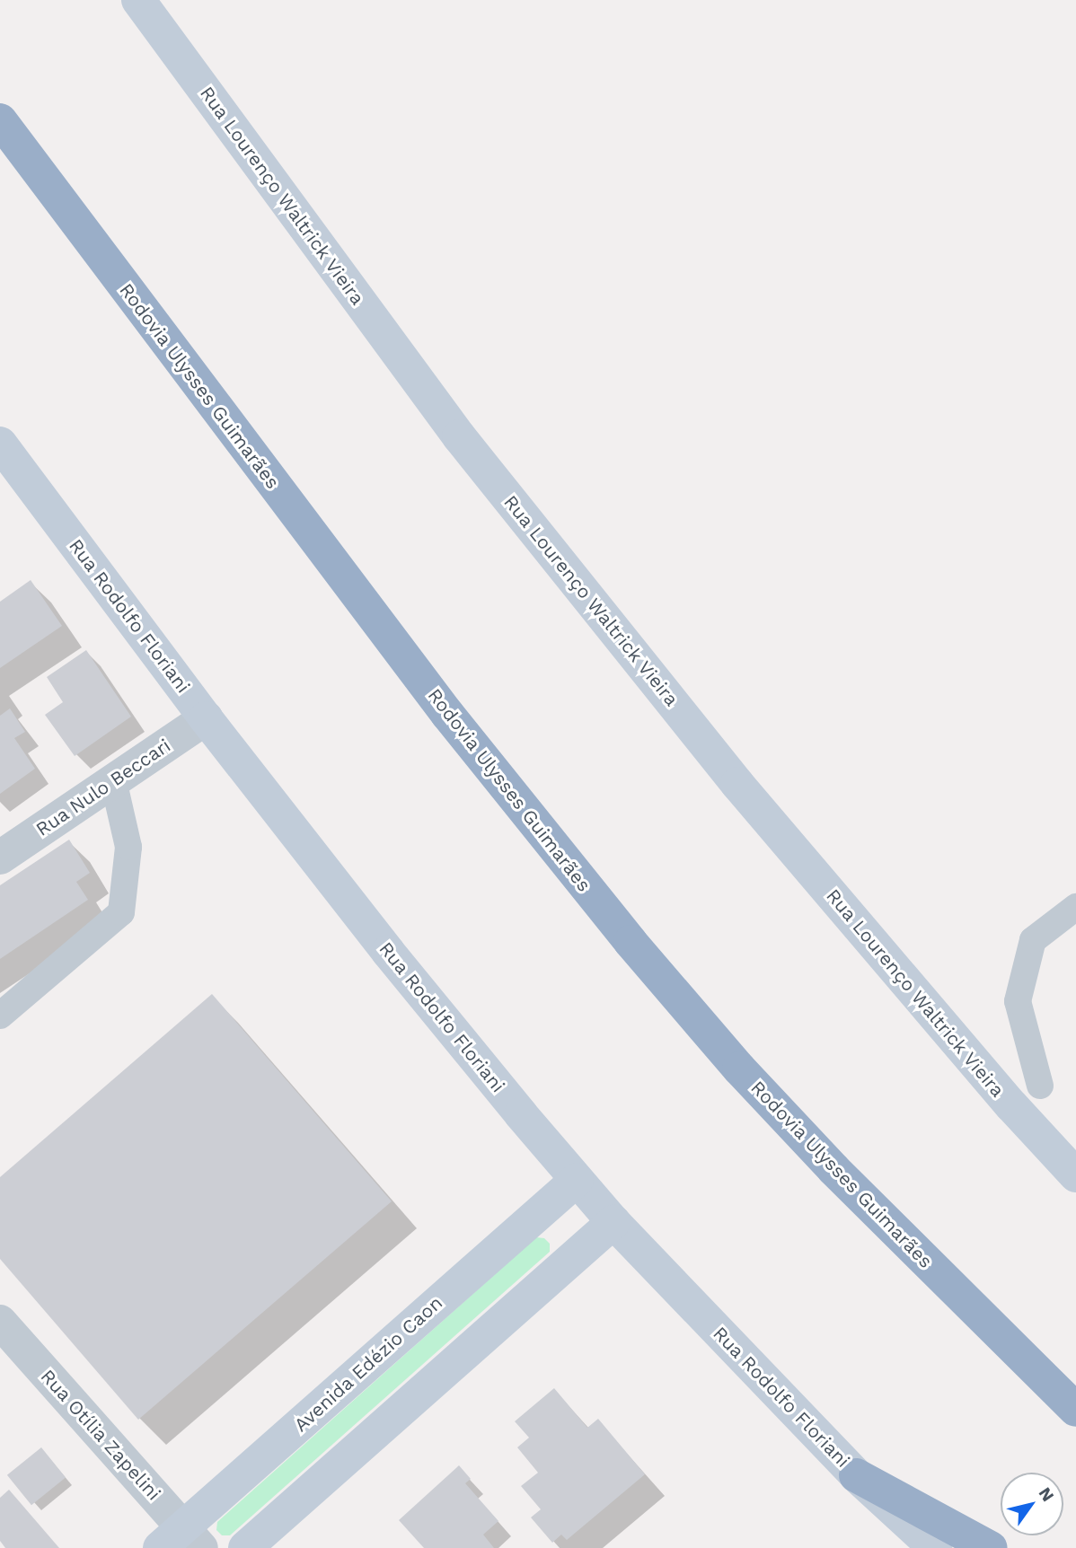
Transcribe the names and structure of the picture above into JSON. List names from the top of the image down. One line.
{"streets":{"highway":["Rodovia Ulysses Guimarães"],"main road":["Rua Lourenço Waltrick Vieira","Rua Rodolfo Floriani","Avenida Edézio Caon"],"street":["Rua Nulo Beccari","Rua Otília Zapelini"]},"crossings":[["Rua Rodolfo Floriani","Rua Nulo Beccari"],["Rua Rodolfo Floriani","Avenida Edézio Caon"],["Avenida Edézio Caon","Rua Otília Zapelini"]],"north":"top right"}
